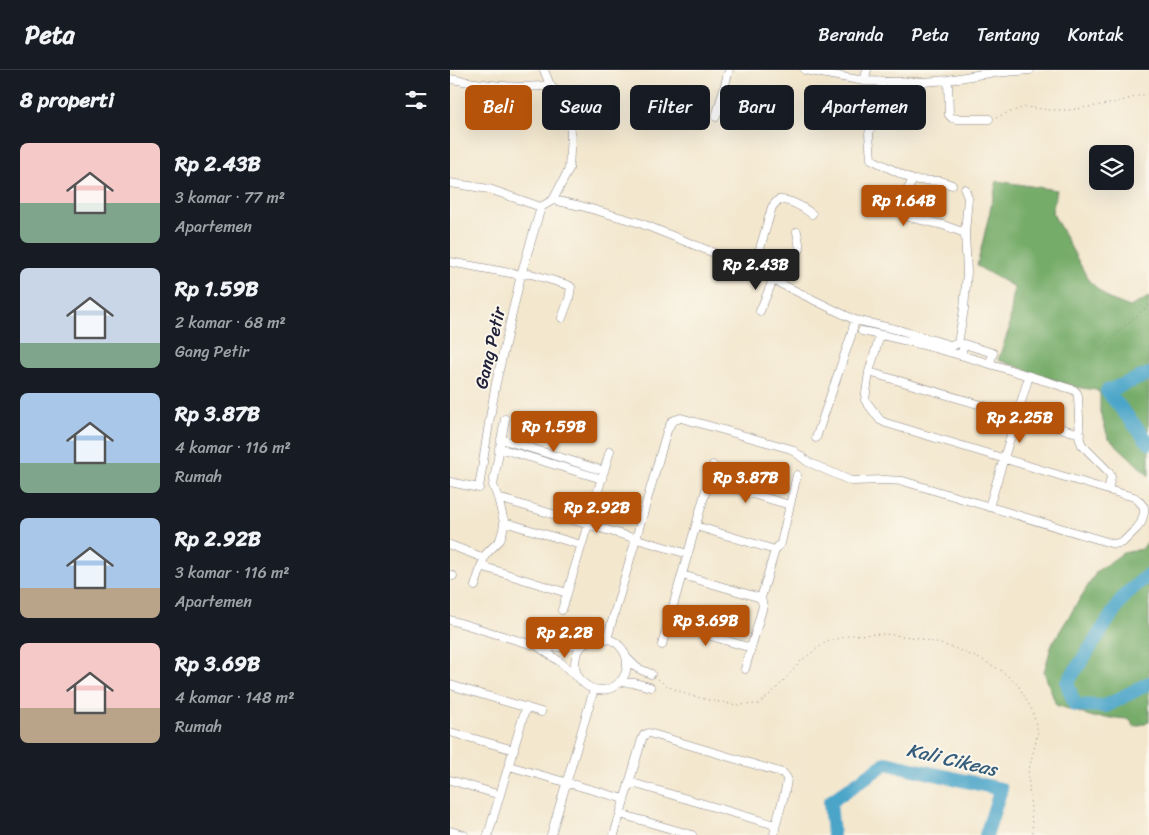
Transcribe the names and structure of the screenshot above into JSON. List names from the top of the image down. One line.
{"streets":{"street":["Gang Petir"]},"water":["Kali Cikeas"],"page":{"header":"Peta","nav":["Beranda","Peta","Tentang","Kontak"],"heading":"8 properti","chip":["Beli","Sewa","Filter","Baru","Apartemen"],"list":[{"name":"Rp 2.43B","note":"3 kamar · 77 m² · Apartemen"},{"name":"Rp 1.59B","note":"2 kamar · 68 m² · Gang Petir"},{"name":"Rp 3.87B","note":"4 kamar · 116 m² · Rumah"},{"name":"Rp 2.92B","note":"3 kamar · 116 m² · Apartemen"},{"name":"Rp 3.69B","note":"4 kamar · 148 m² · Rumah"}],"price":["Rp 1.64B","Rp 2.43B","Rp 2.25B","Rp 1.59B","Rp 3.87B","Rp 2.92B","Rp 3.69B","Rp 2.2B"]}}
